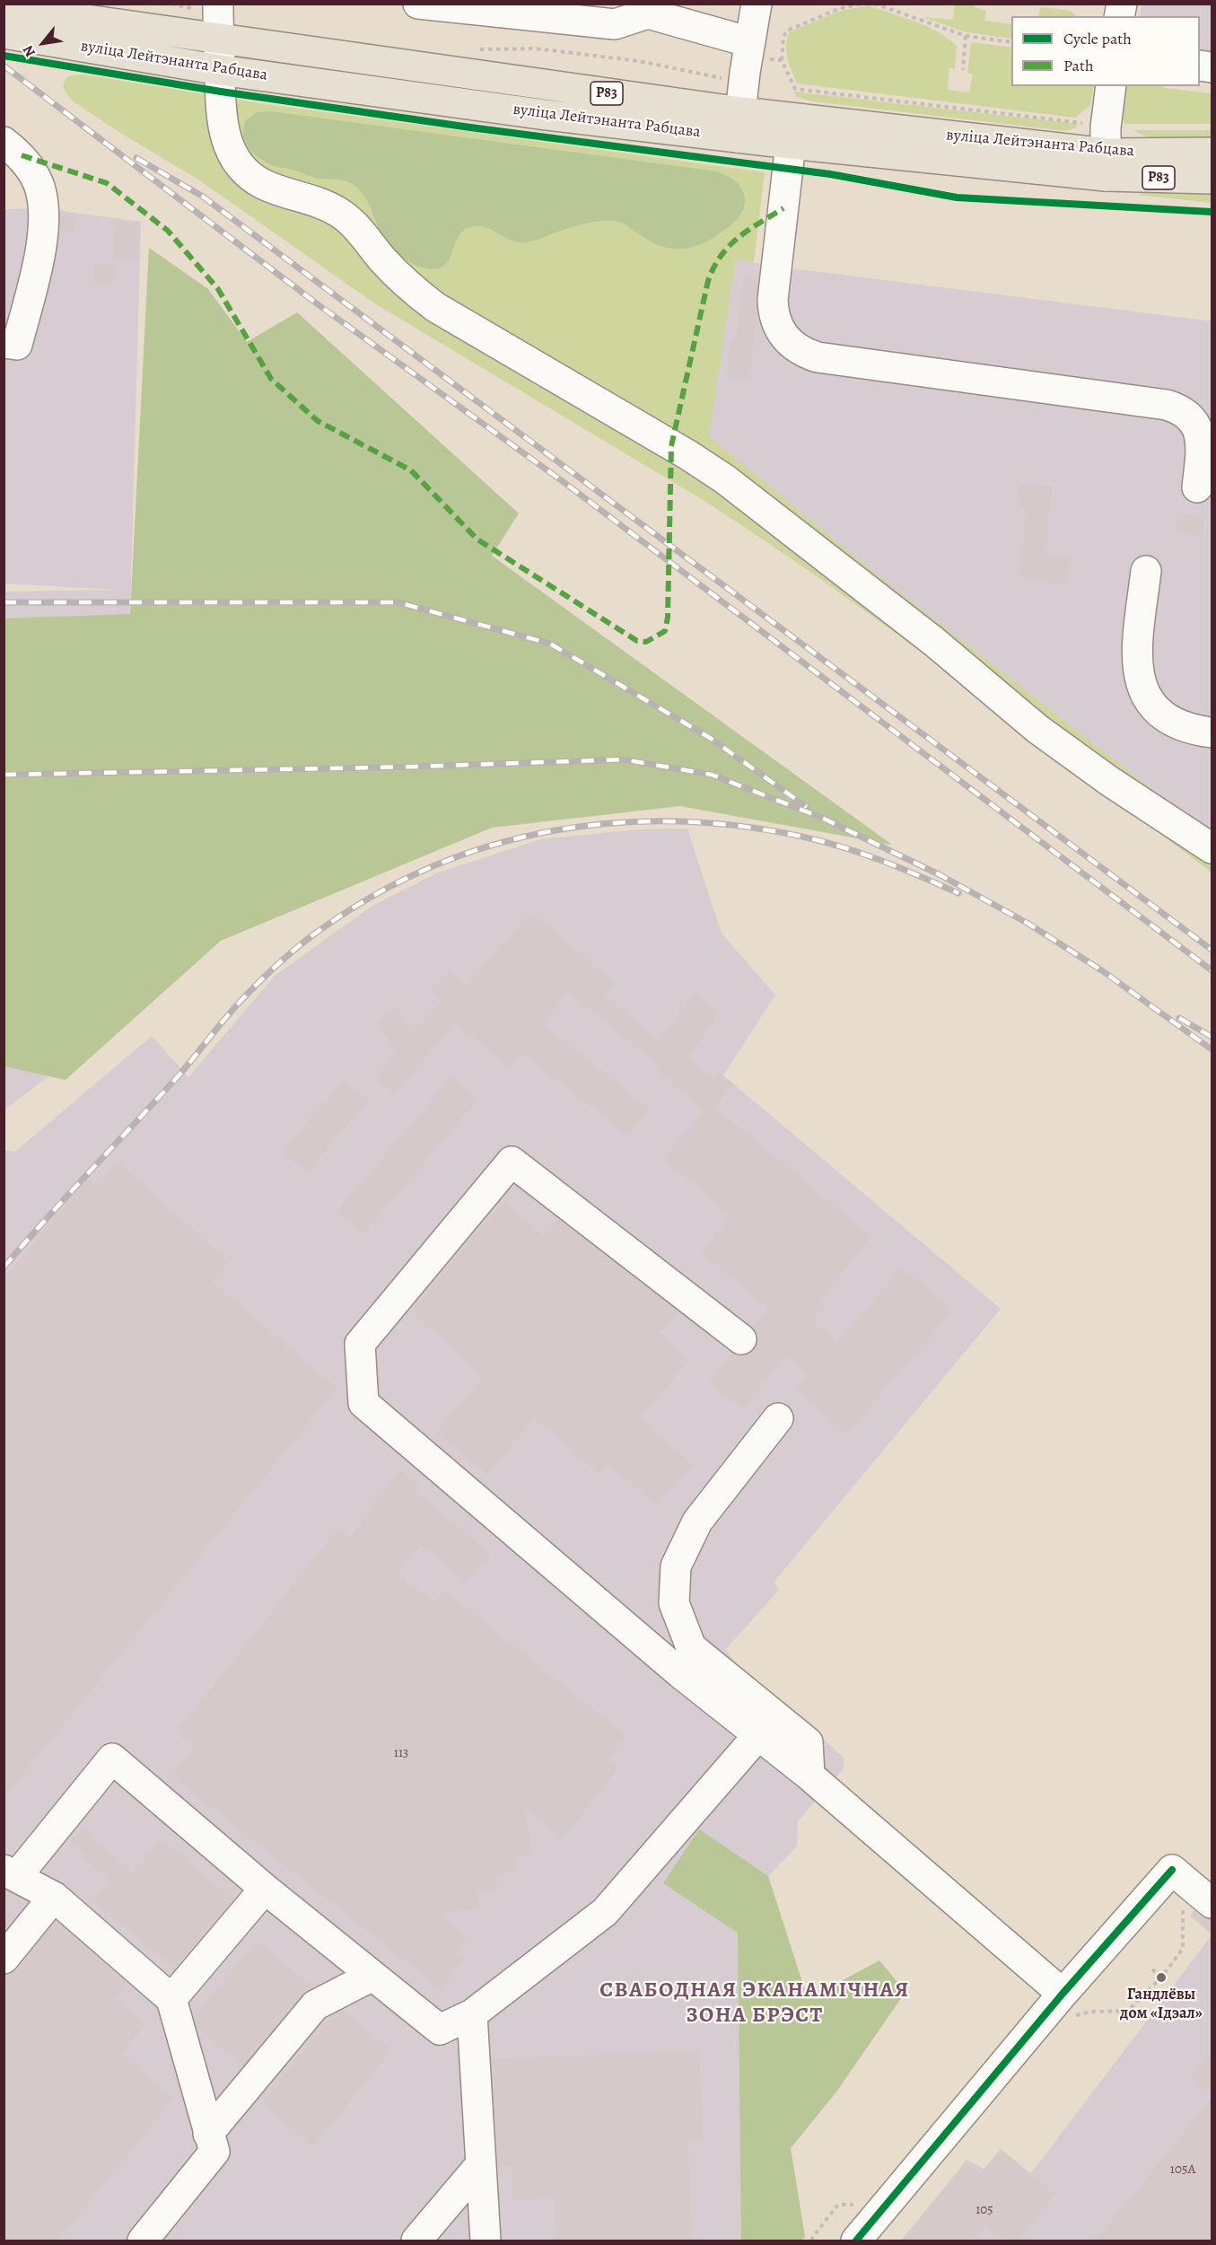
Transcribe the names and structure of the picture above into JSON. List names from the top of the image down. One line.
{"streets":{"highway":["вуліца Лейтэнанта Рабцава","Р83"]},"districts":["СВАБОДНАЯ ЭКАНАМІЧНАЯ ЗОНА БРЭСТ"],"places":["Гандлёвы дом «Ідэал»"],"house_numbers":["113","105А","105"],"legend":["Cycle path","Path"],"north":"bottom left"}
